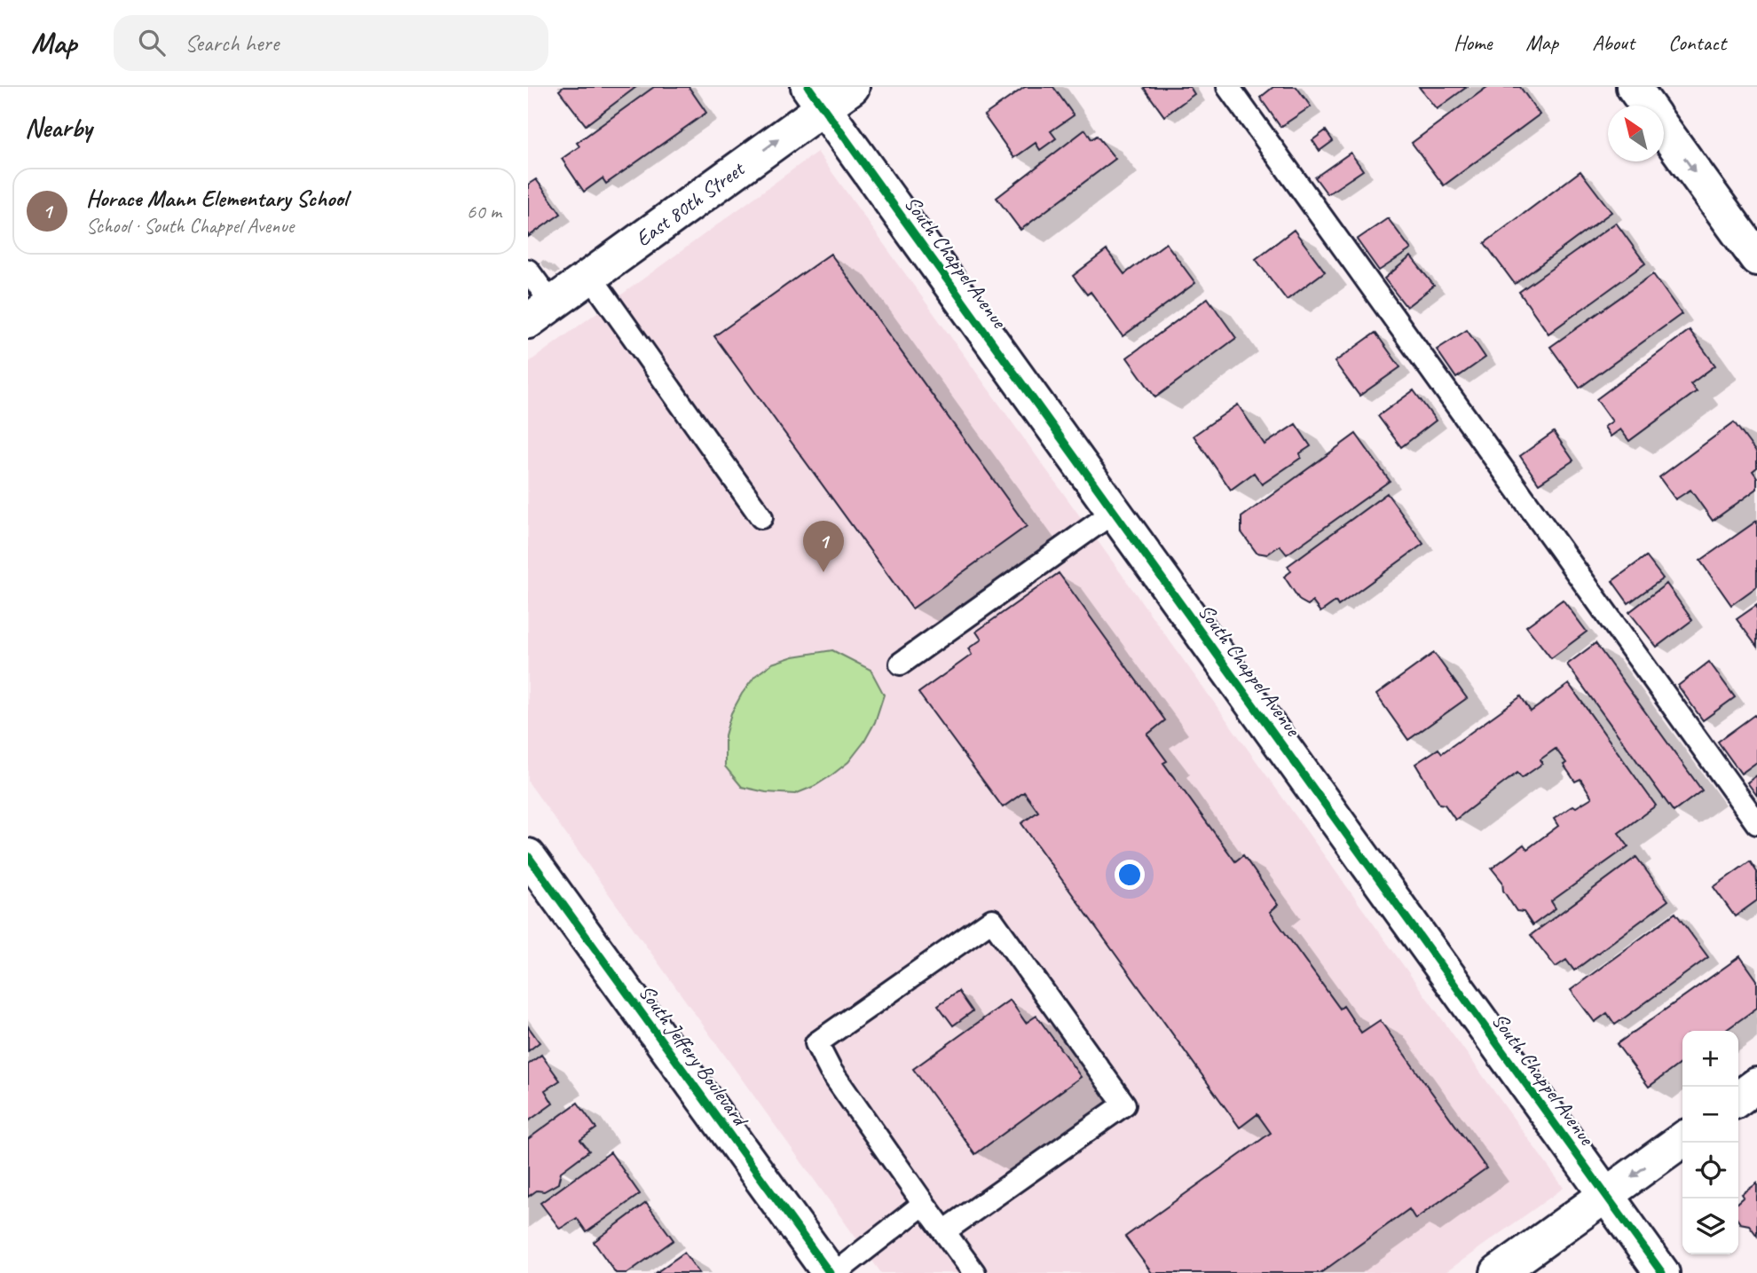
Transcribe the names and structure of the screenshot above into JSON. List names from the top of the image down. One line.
{"streets":{"street":["East 80th Street","South Chappel Avenue","South Jeffery Boulevard"]},"crossings":[["East 80th Street","South Chappel Avenue"]],"one_way":["East 80th Street"],"north":"top left","page":{"header":"Map","search":"Search here","nav":["Home","Map","About","Contact"],"heading":"Nearby","list":[{"mark":"1","name":"Horace Mann Elementary School","note":"School · South Chappel Avenue","value":"60 m"}],"pins":"1","map_buttons":["+","−"]}}
